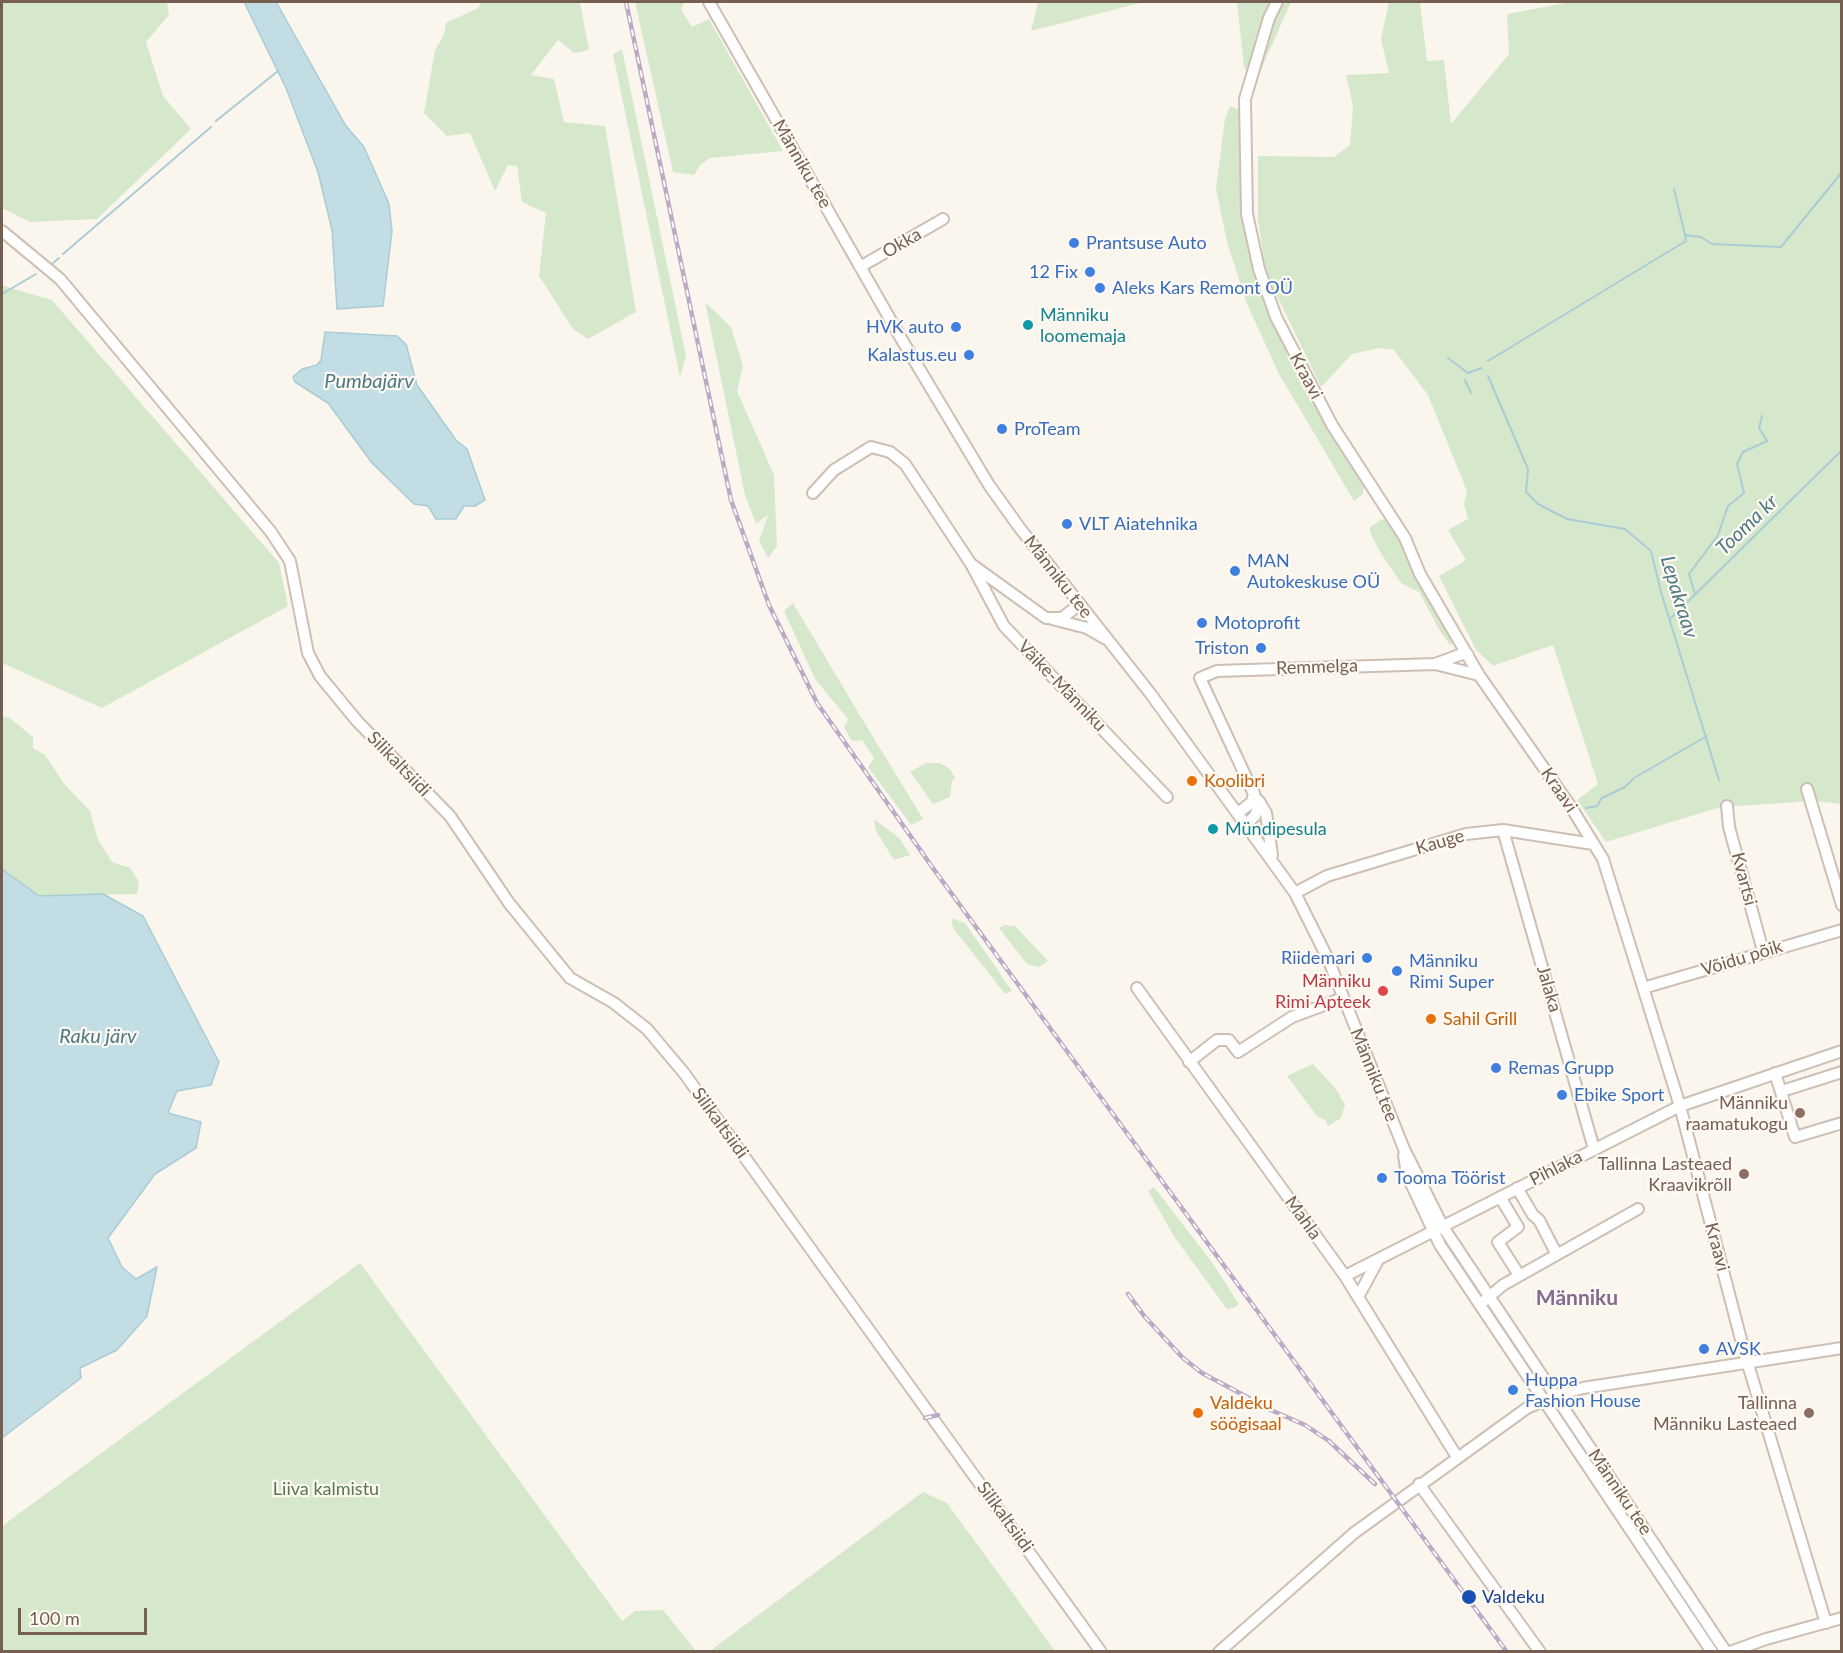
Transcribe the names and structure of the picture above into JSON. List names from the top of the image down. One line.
{"streets":{"street":["Männiku tee","Okka","Kraavi","Remmelga","Väike-Männiku","Silikaltsiidi","Kauge","Kvartsi","Võidu põik","Jalaka","Pihlaka","Mahla"]},"crossings":[["Männiku tee","Okka"],["Männiku tee","Väike-Männiku"],["Männiku tee","Kauge"],["Männiku tee","Pihlaka"],["Kraavi","Remmelga"],["Kraavi","Kauge"],["Kraavi","Võidu põik"],["Kraavi","Pihlaka"],["Kauge","Jalaka"],["Kvartsi","Võidu põik"],["Jalaka","Pihlaka"],["Pihlaka","Mahla"]],"districts":["Männiku"],"water":["Pumbajärv","Tooma kr","Lepakraav","Raku järv"],"parks":["Liiva kalmistu"],"places":["Prantsuse Auto","12 Fix","Aleks Kars Remont OÜ","Männiku loomemaja","HVK auto","Kalastus.eu","ProTeam","VLT Aiatehnika","MAN Autokeskuse OÜ","Motoprofit","Triston","Koolibri","Mündipesula","Riidemari","Männiku Rimi Super","Männiku Rimi Apteek","Sahil Grill","Remas Grupp","Ebike Sport","Männiku raamatukogu","Tallinna Lasteaed Kraavikrõll","Tooma Töörist","AVSK","Huppa Fashion House","Valdeku söögisaal","Tallinna Männiku Lasteaed","Valdeku"],"scale_bar":"100 m"}
